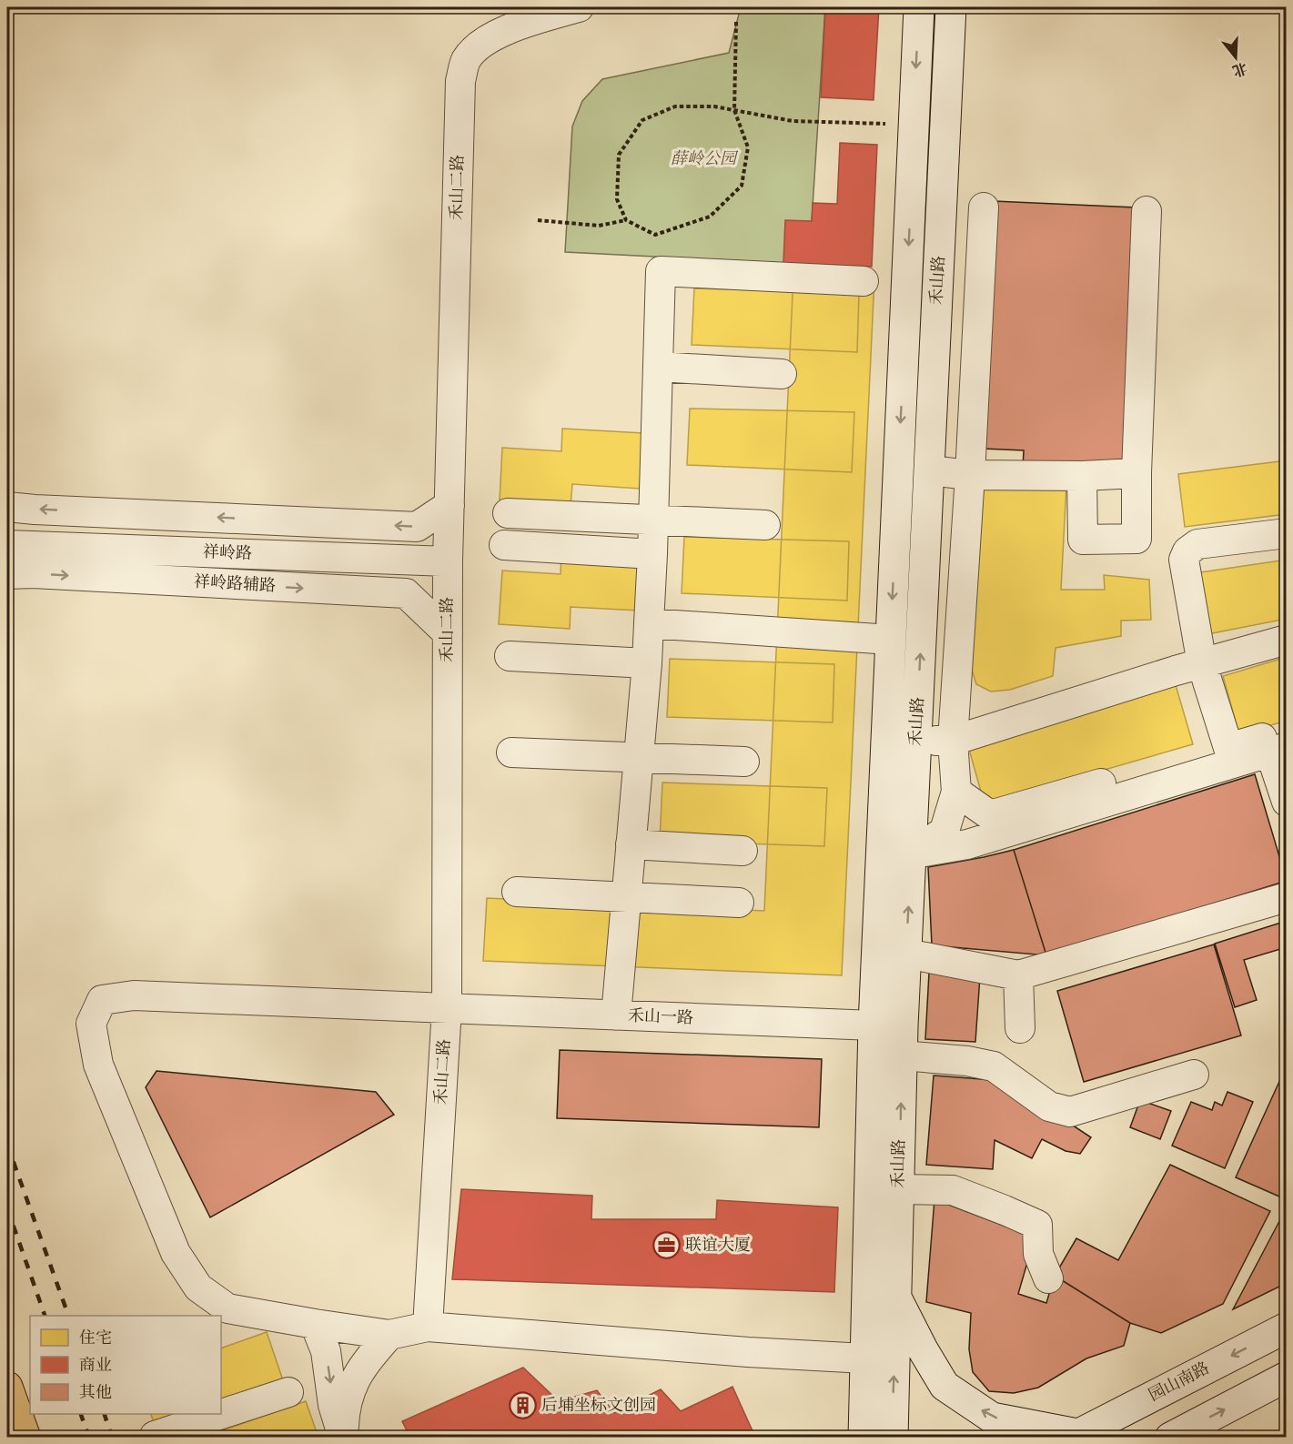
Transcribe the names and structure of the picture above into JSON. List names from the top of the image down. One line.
{"streets":{"main road":["禾山路","园山南路"],"street":["禾山二路","祥岭路","祥岭路辅路","禾山一路"]},"crossings":[["禾山二路","祥岭路"],["禾山二路","祥岭路辅路"],["禾山二路","禾山一路"],["禾山路","禾山一路"]],"parks":["薛岭公园"],"places":{"office":["联谊大厦"],"building":["后埔坐标文创园"]},"legend":["住宅","商业","其他"],"north":"bottom"}
